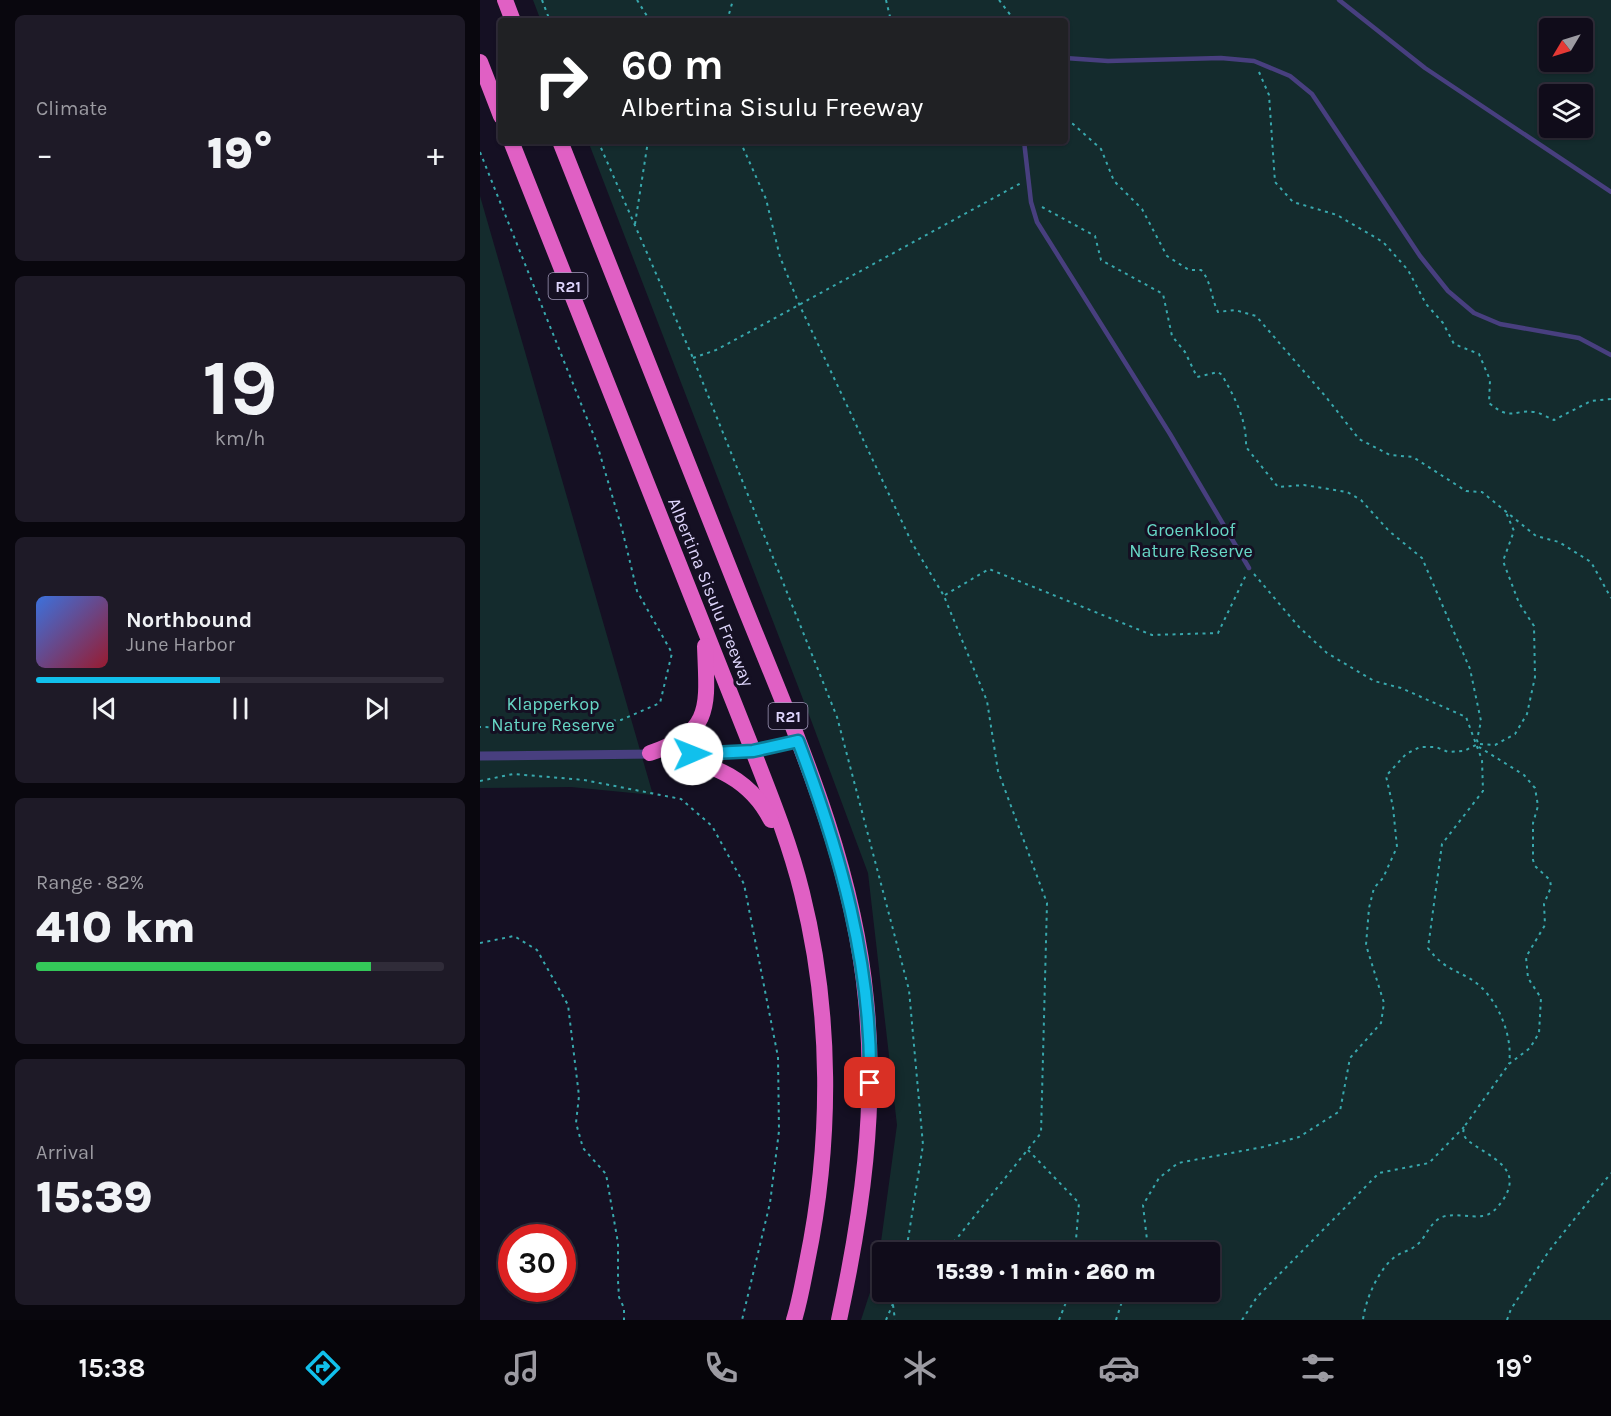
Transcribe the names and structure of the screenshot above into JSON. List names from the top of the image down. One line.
{"streets":{"highway":["R21","Albertina Sisulu Freeway"]},"parks":["Groenkloof Nature Reserve","Klapperkop Nature Reserve"],"north":"bottom left","page":{"tile":["Climate",["19","km/h"],["Range · 82%","410 km"],["Arrival","15:39"]],"turn":["60 m","Albertina Sisulu Freeway"],"heat":["−","19°","+"],"song":["Northbound","June Harbor"],"limit":"30","trip":"15:39 · 1 min · 260 m","tabs":["15:38","19°"]}}
